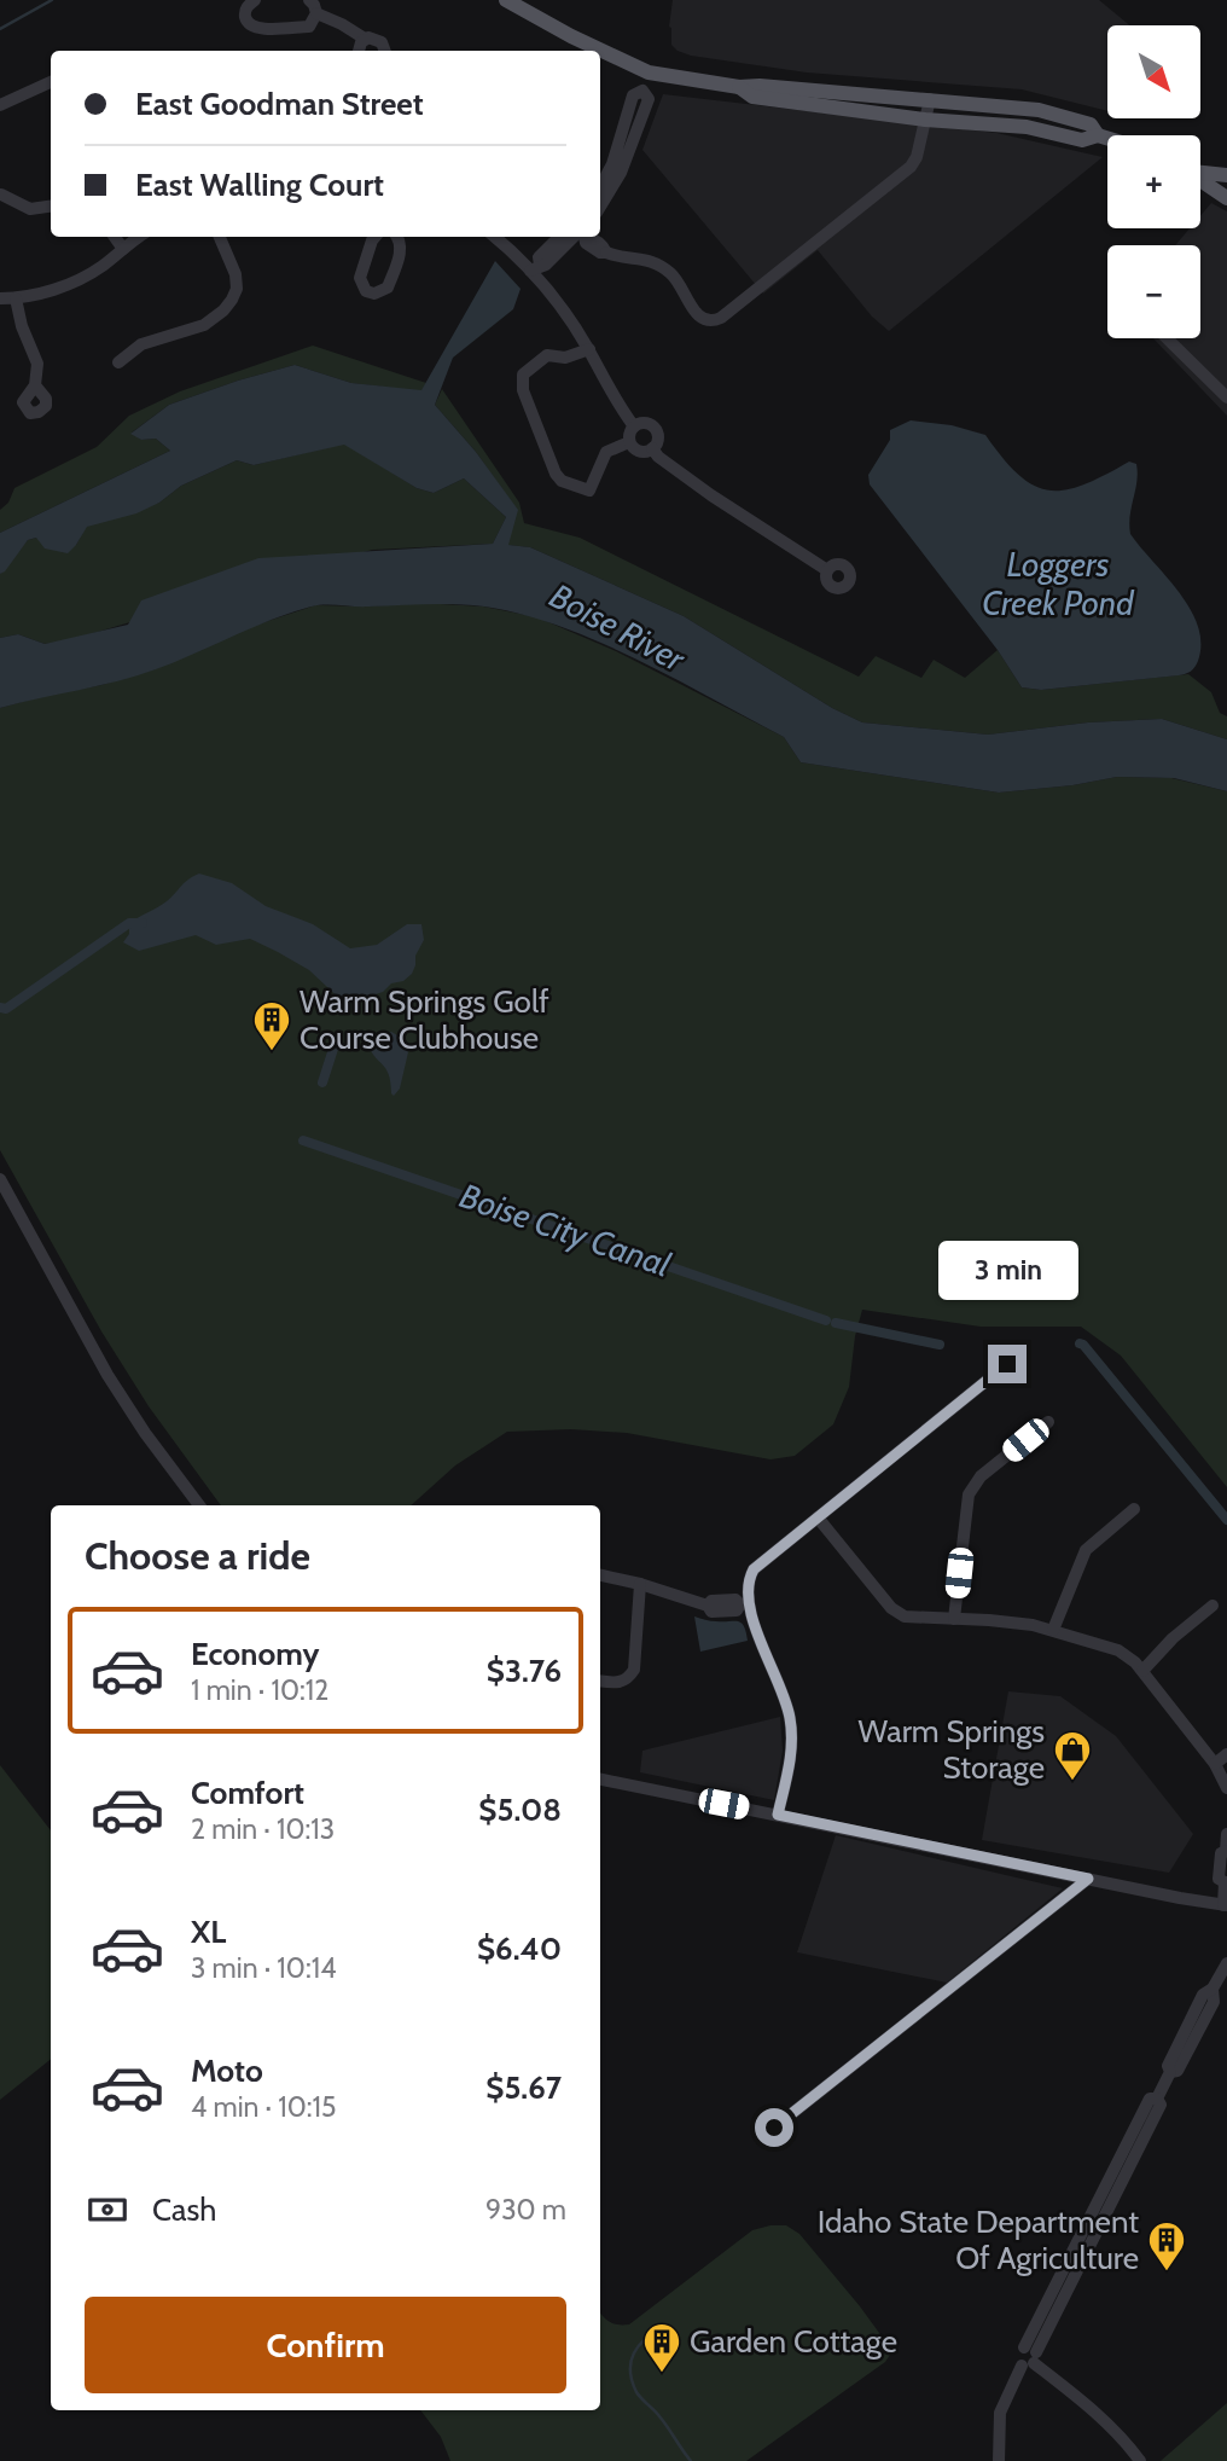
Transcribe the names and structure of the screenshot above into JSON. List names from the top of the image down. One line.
{"water":["Loggers Creek Pond","Boise River","Boise City Canal"],"places":{"building":["Warm Springs Golf Course Clubhouse","Idaho State Department Of Agriculture","Garden Cottage"],"shop":["Warm Springs Storage"]},"north":"bottom right","page":{"map_buttons":["+","−"],"banner":["East Goodman Street","East Walling Court"],"bubble":"3 min","heading":"Choose a ride","list":[{"name":"Economy","note":"1 min · 10:12","value":"$3.76"},{"name":"Comfort","note":"2 min · 10:13","value":"$5.08"},{"name":"XL","note":"3 min · 10:14","value":"$6.40"},{"name":"Moto","note":"4 min · 10:15","value":"$5.67"}],"pay":["Cash","930 m"],"buttons":"Confirm"}}
